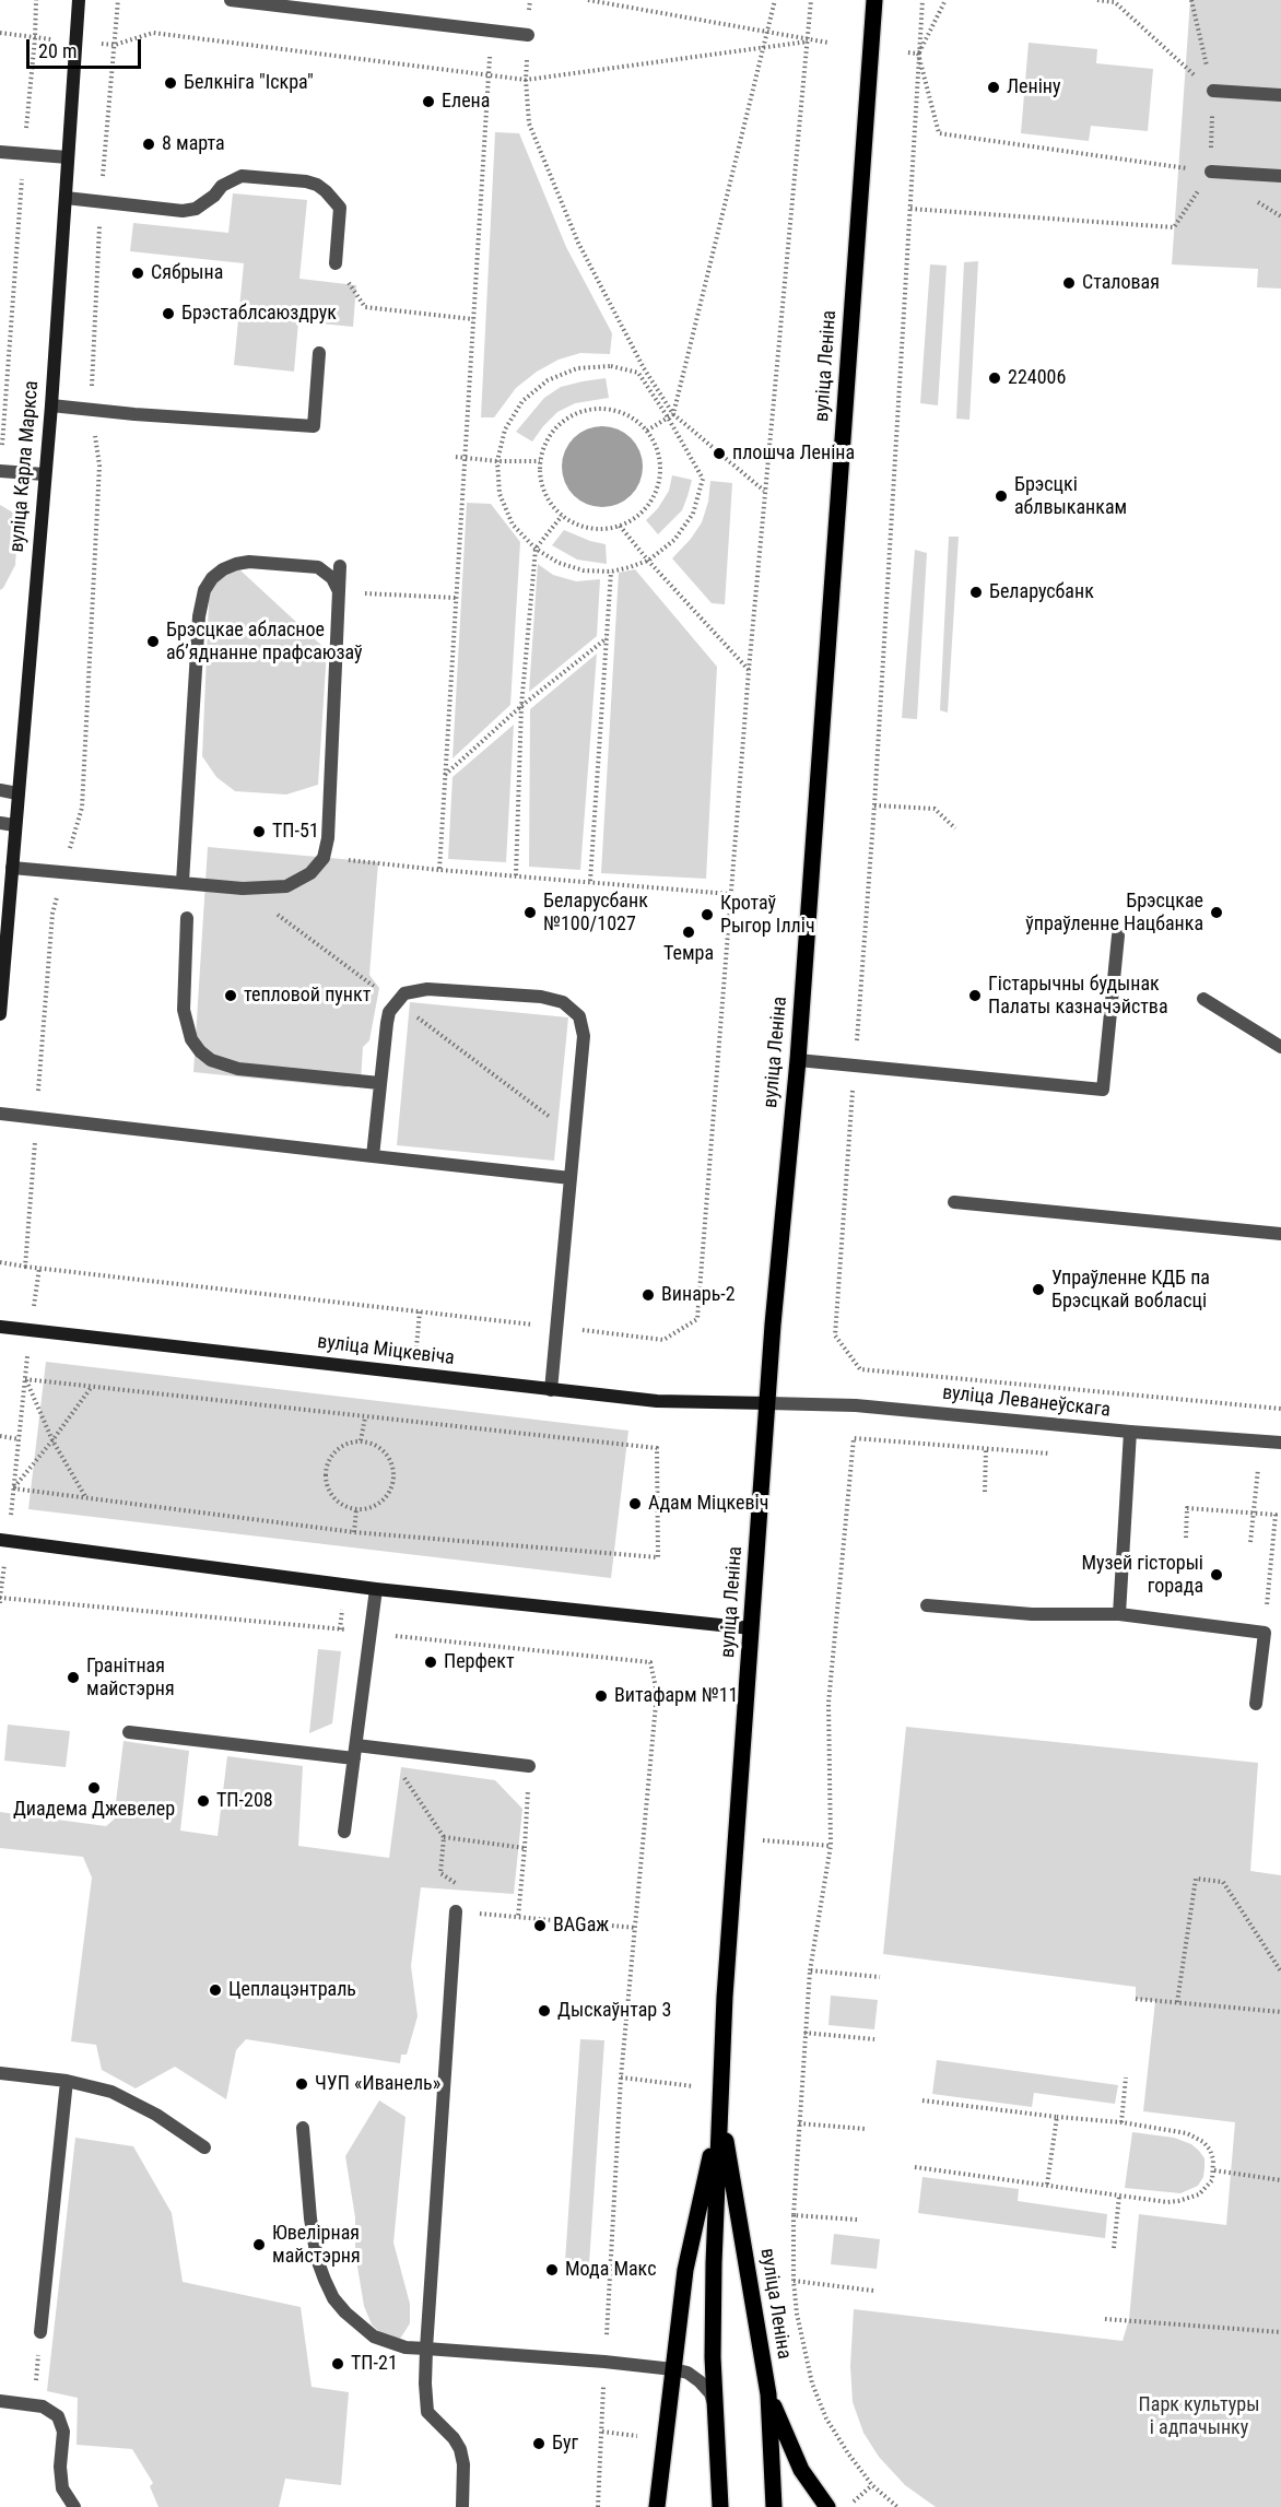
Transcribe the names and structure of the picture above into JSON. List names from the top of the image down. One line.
{"streets":{"main road":["вуліца Леніна","вуліца Карла Маркса","вуліца Міцкевіча"],"street":["вуліца Леванеўскага"]},"crossings":[["вуліца Леніна","вуліца Міцкевіча"],["вуліца Леніна","вуліца Леванеўскага"],["вуліца Міцкевіча","вуліца Леванеўскага"]],"parks":["Парк культуры і адпачынку"],"places":["Белкніга \"Іскра\"","Леніну","Елена","8 марта","Сябрына","Сталовая","Брэстаблсаюздрук","224006","плошча Леніна","Брэсцкі аблвыканкам","Беларусбанк","Брэсцкае абласное абʼяднанне прафсаюзаў","ТП-51","Беларусбанк №100/1027","Брэсцкае ўпраўленне Нацбанка","Кротаў Рыгор Ілліч","Темра","тепловой пункт","Гістарычны будынак Палаты казначэйства","Упраўленне КДБ па Брэсцкай вобласці","Винарь-2","Адам Міцкевіч","Музей гісторыі горада","Перфект","Гранітная майстэрня","Витафарм №11","Диадема Джевелер","ТП-208","BAGаж","Цеплацэнтраль","Дыскаўнтар 3","ЧУП «Иванель»","Ювелірная майстэрня","Мода Макс","ТП-21","Буг"],"scale_bar":"20 m"}
